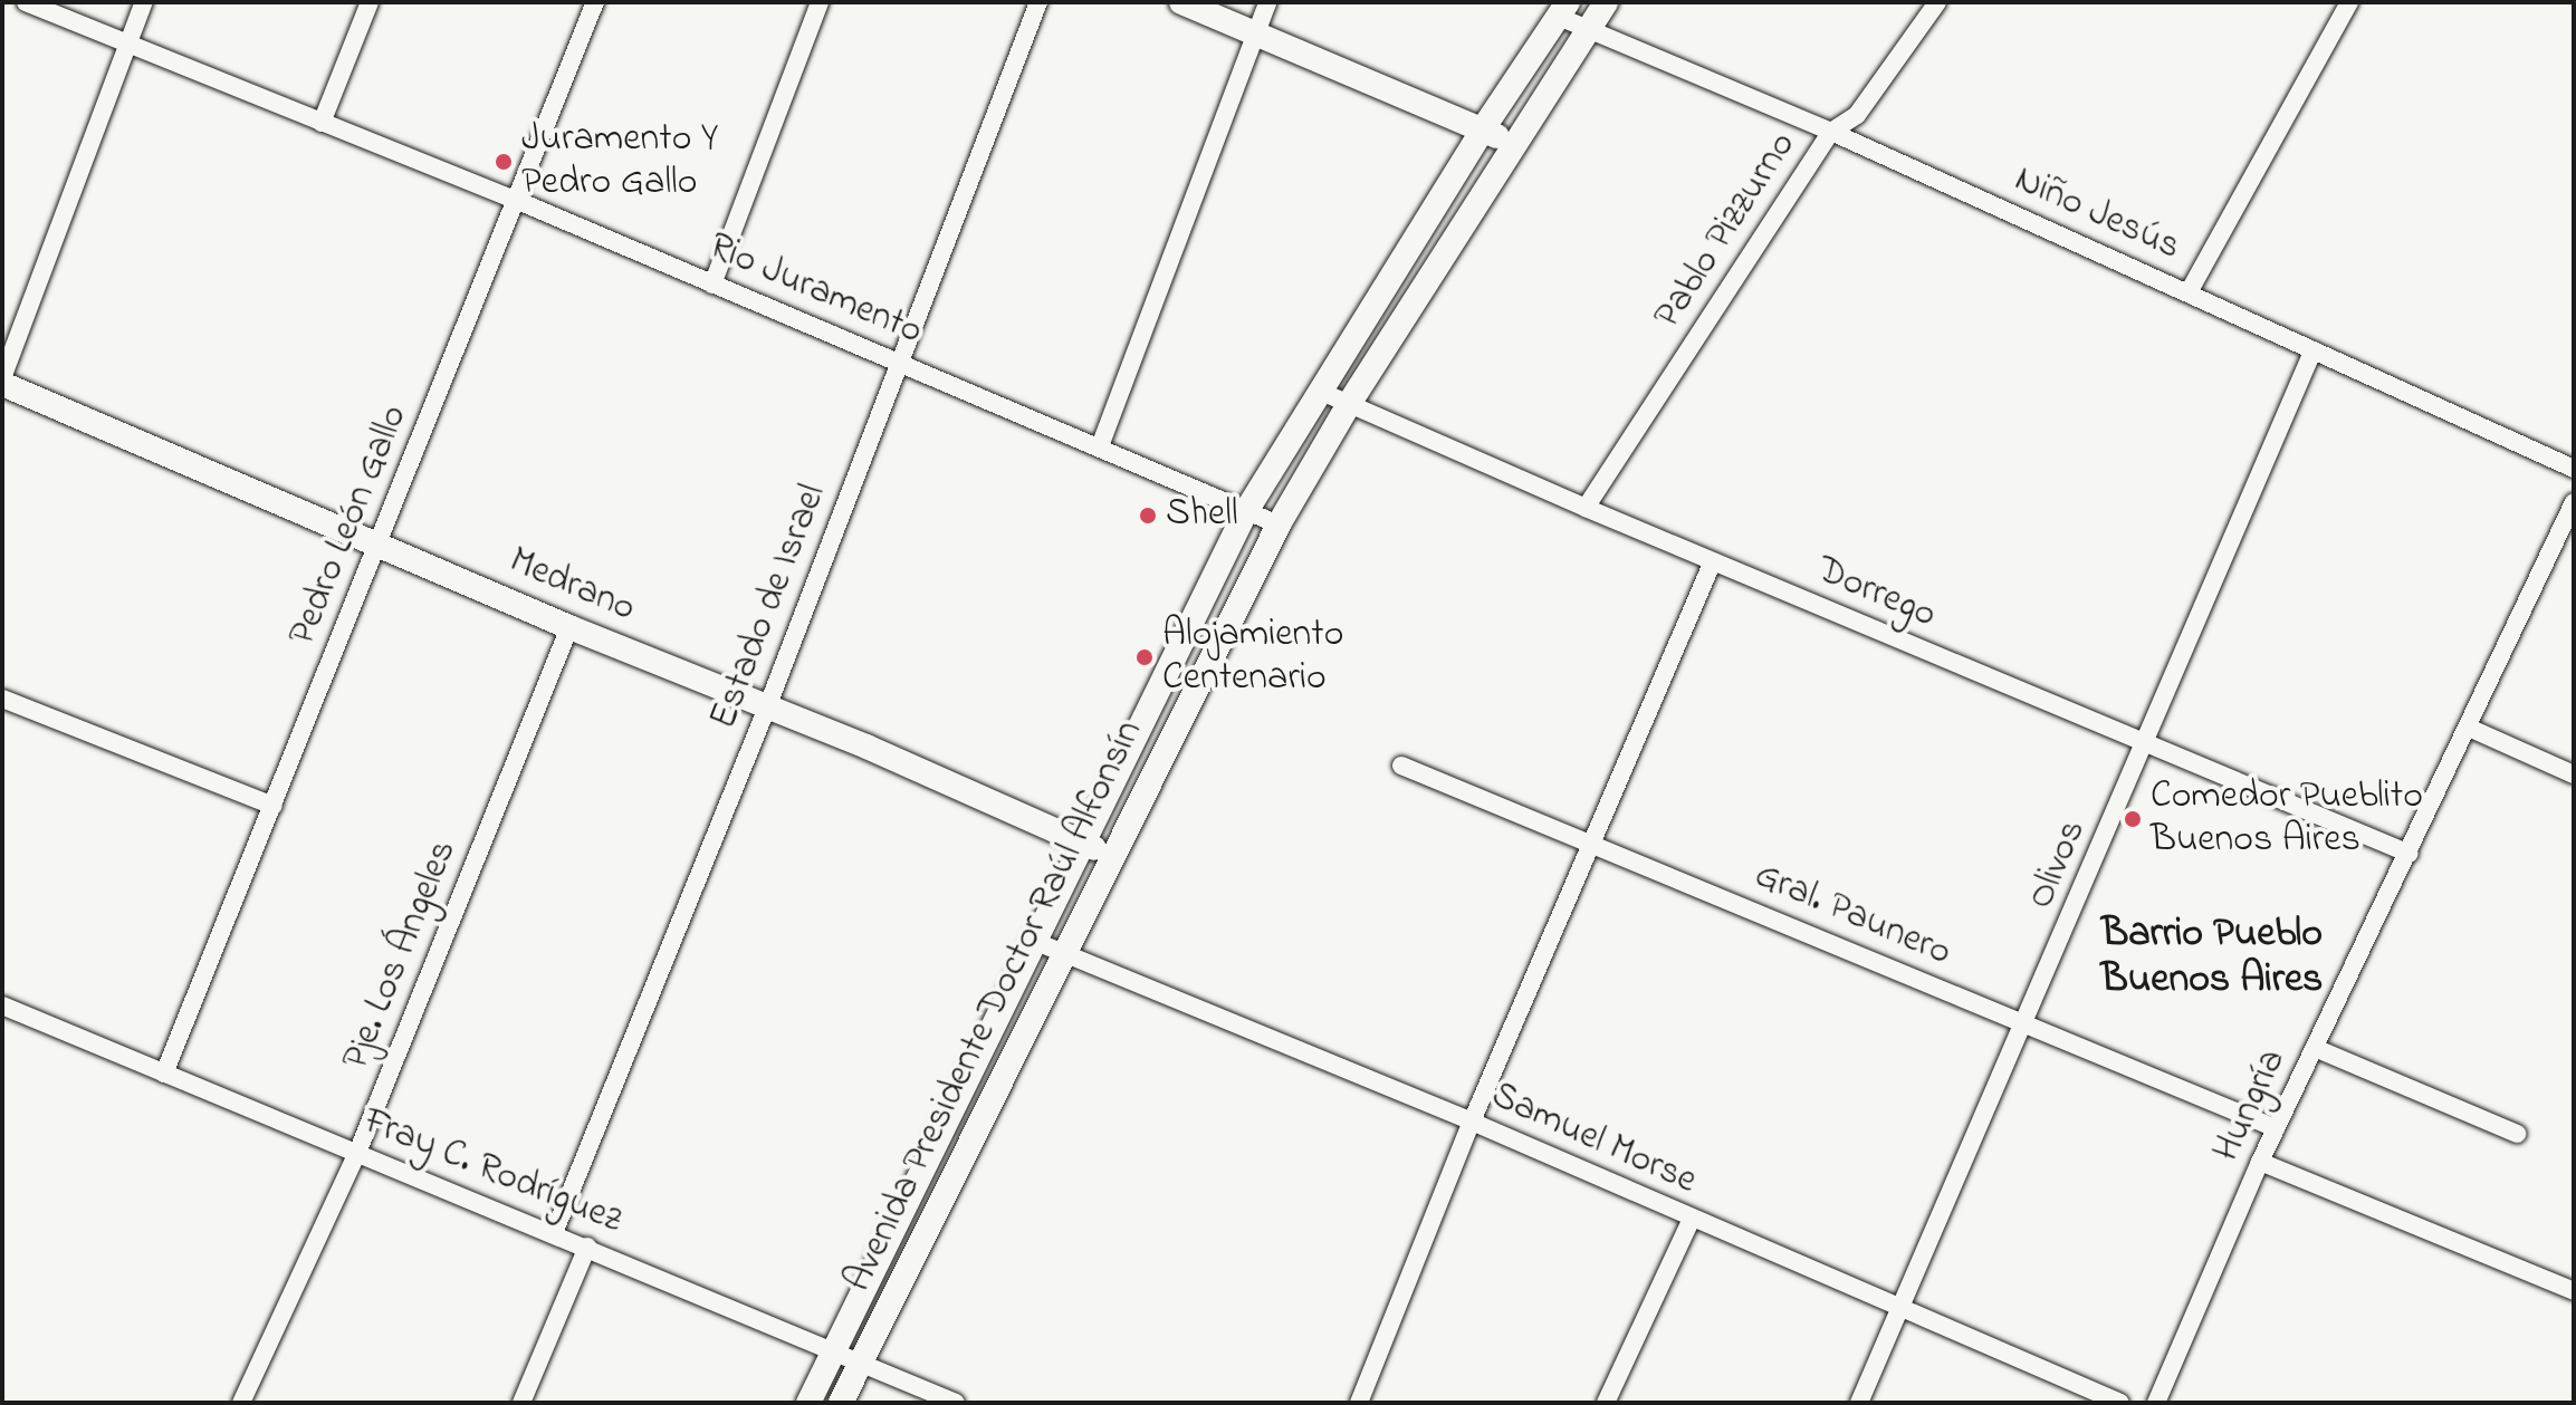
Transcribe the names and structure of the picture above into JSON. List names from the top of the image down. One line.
{"streets":{"main road":["Medrano","Avenida Presidente Doctor Raúl Alfonsín"],"street":["Niño Jesús","Pablo Pizzurno","Rio Juramento","Pedro León Gallo","Dorrego","Estado de Israel","Olivos","Gral. Paunero","Pje. Los Ángeles","Hungría","Samuel Morse","Fray C. Rodríguez"]},"crossings":[["Niño Jesús","Pablo Pizzurno"],["Niño Jesús","Olivos"],["Niño Jesús","Avenida Presidente Doctor Raúl Alfonsín"],["Pablo Pizzurno","Dorrego"],["Rio Juramento","Pedro León Gallo"],["Rio Juramento","Estado de Israel"],["Rio Juramento","Avenida Presidente Doctor Raúl Alfonsín"],["Pedro León Gallo","Medrano"],["Pedro León Gallo","Fray C. Rodríguez"],["Medrano","Estado de Israel"],["Medrano","Pje. Los Ángeles"],["Medrano","Avenida Presidente Doctor Raúl Alfonsín"],["Dorrego","Olivos"],["Dorrego","Avenida Presidente Doctor Raúl Alfonsín"],["Dorrego","Hungría"],["Estado de Israel","Fray C. Rodríguez"],["Olivos","Gral. Paunero"],["Olivos","Samuel Morse"],["Gral. Paunero","Hungría"],["Pje. Los Ángeles","Fray C. Rodríguez"],["Avenida Presidente Doctor Raúl Alfonsín","Samuel Morse"],["Avenida Presidente Doctor Raúl Alfonsín","Fray C. Rodríguez"]],"districts":["Barrio Pueblo Buenos Aires"],"places":["Juramento Y Pedro Gallo","Shell","Alojamiento Centenario","Comedor Pueblito Buenos Aires"]}
